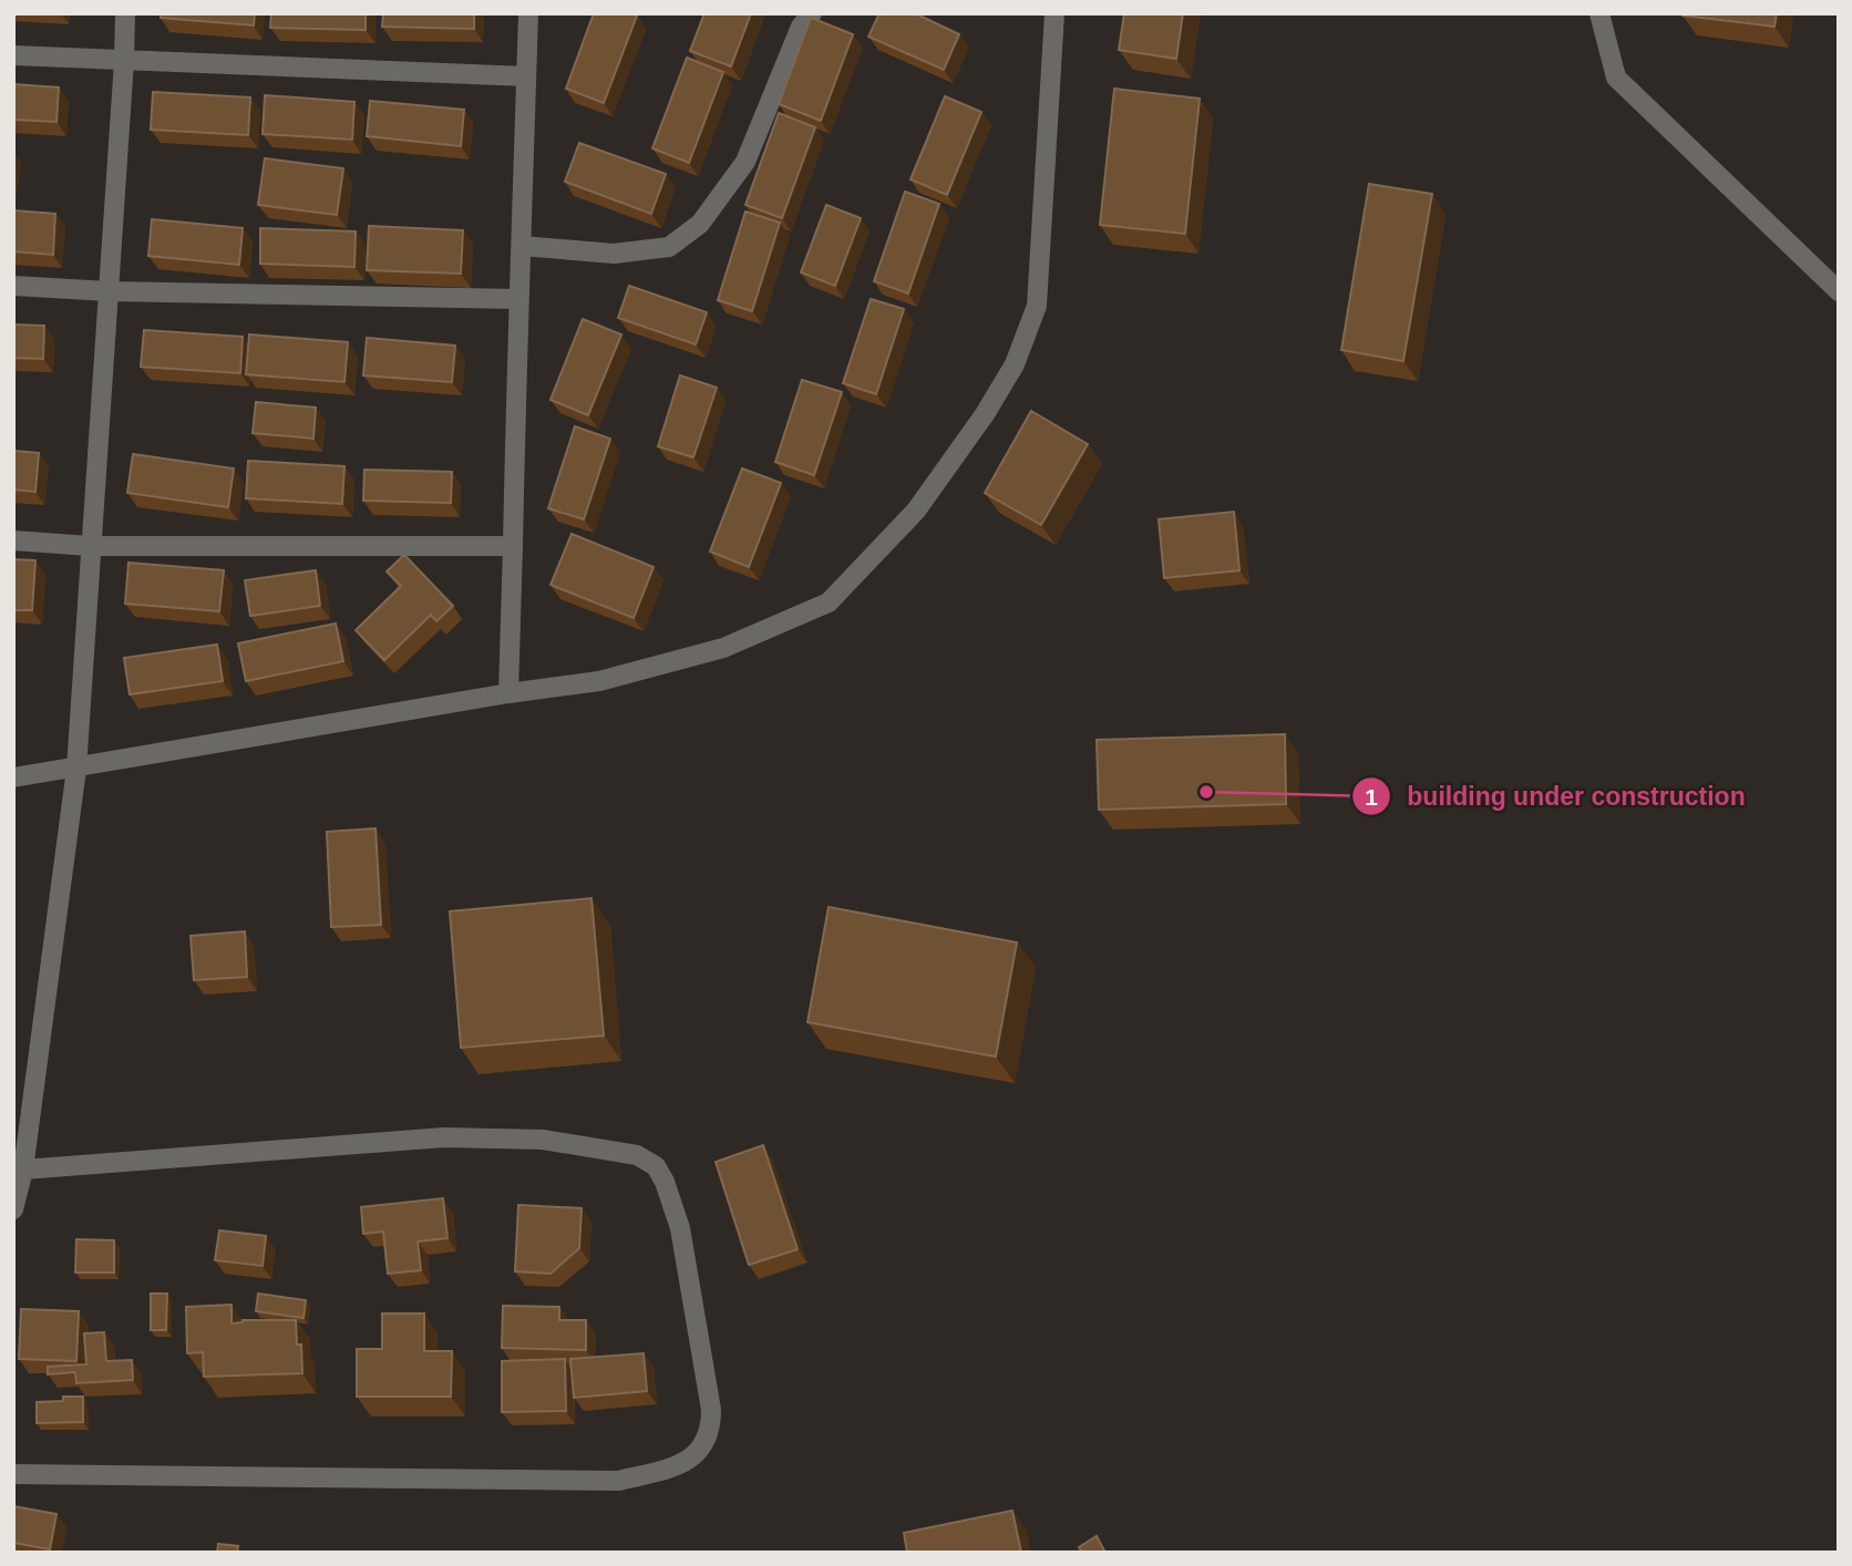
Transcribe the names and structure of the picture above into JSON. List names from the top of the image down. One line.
{"places":["building under construction"]}
